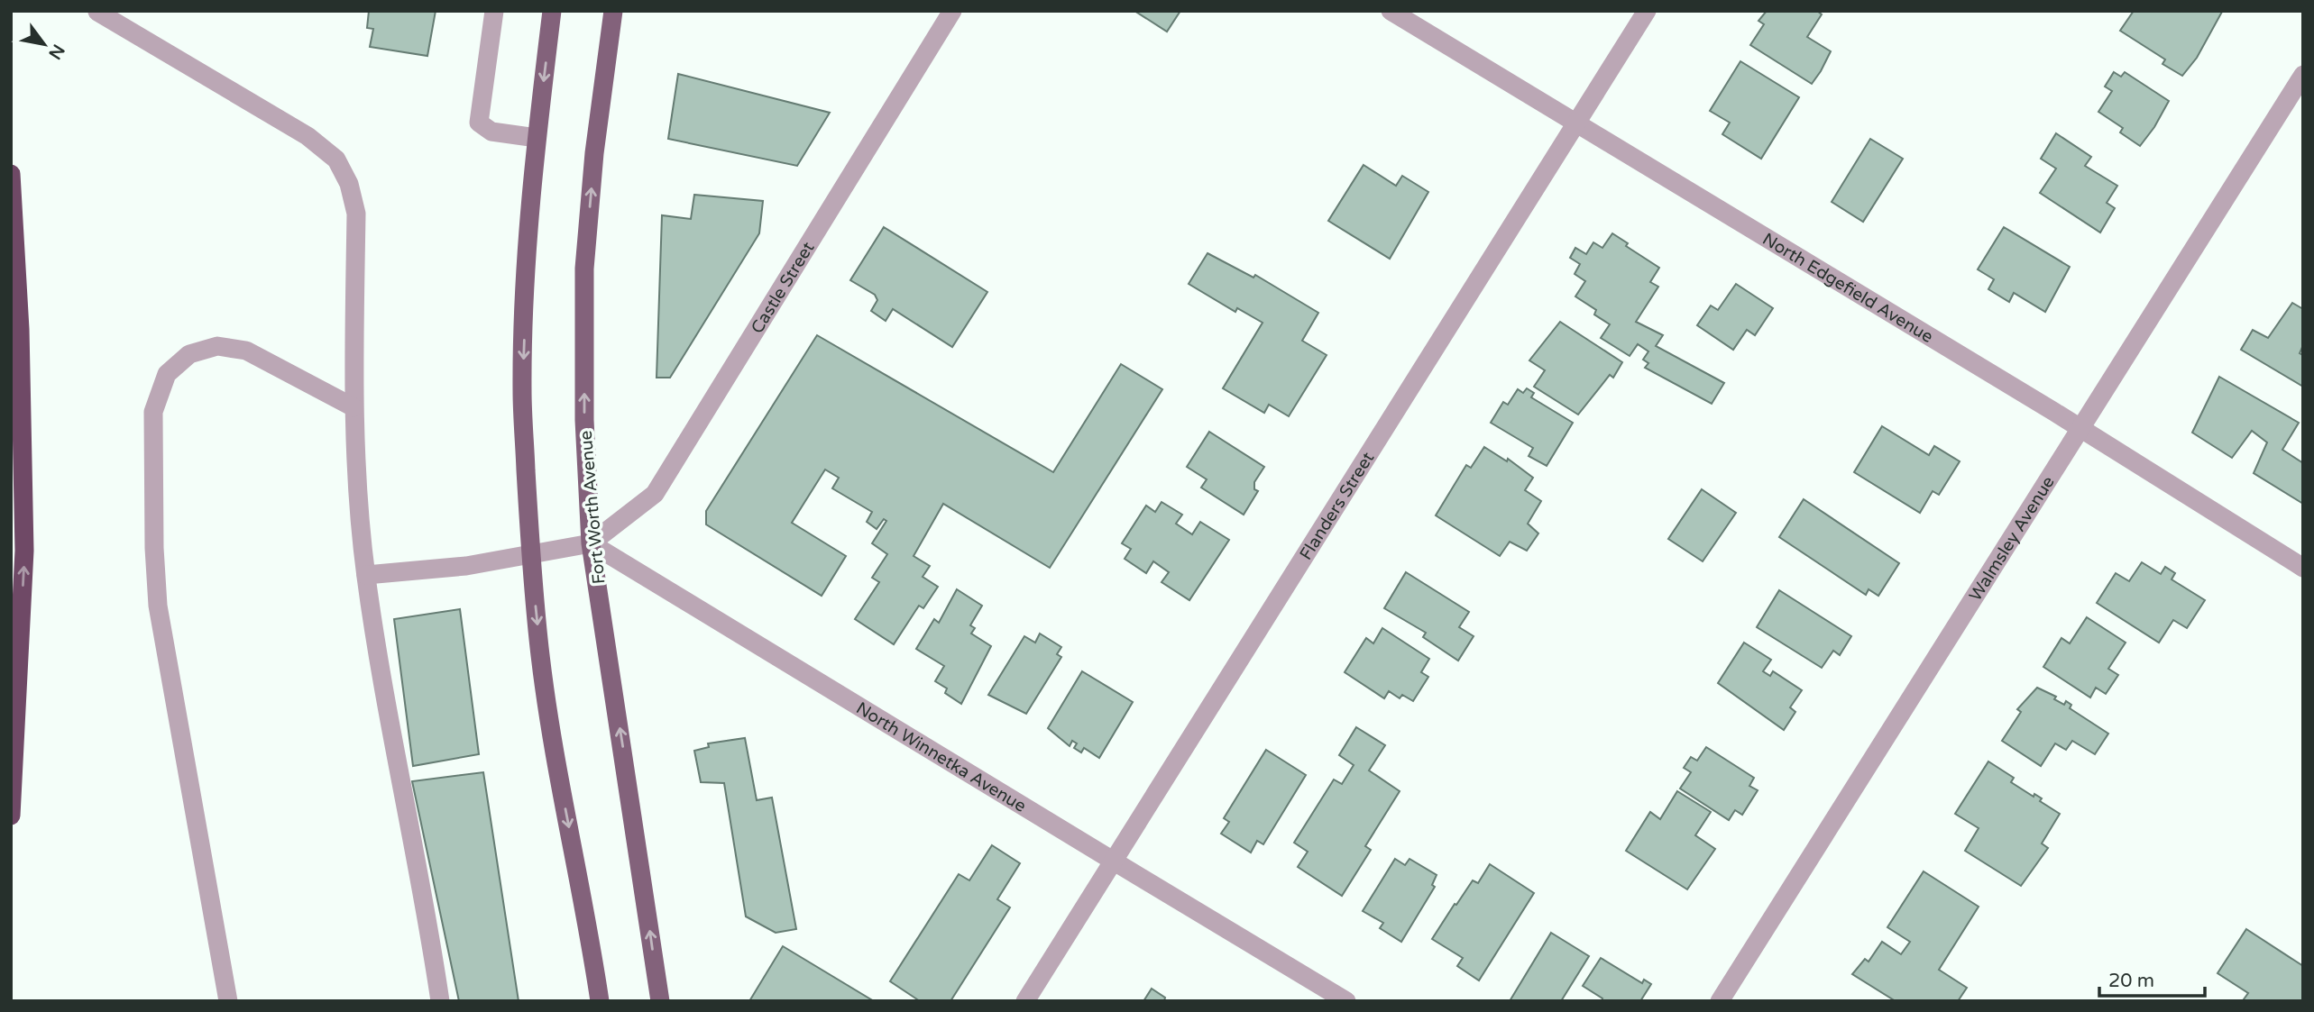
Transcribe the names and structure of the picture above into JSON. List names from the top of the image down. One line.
{"streets":{"main road":["Fort Worth Avenue"],"street":["Castle Street","North Edgefield Avenue","Flanders Street","Walmsley Avenue","North Winnetka Avenue"]},"crossings":[["Castle Street","Fort Worth Avenue"],["Castle Street","North Winnetka Avenue"],["North Edgefield Avenue","Flanders Street"],["North Edgefield Avenue","Walmsley Avenue"],["Flanders Street","North Winnetka Avenue"],["Fort Worth Avenue","North Winnetka Avenue"]],"scale_bar":"20 m","north":"bottom right"}
